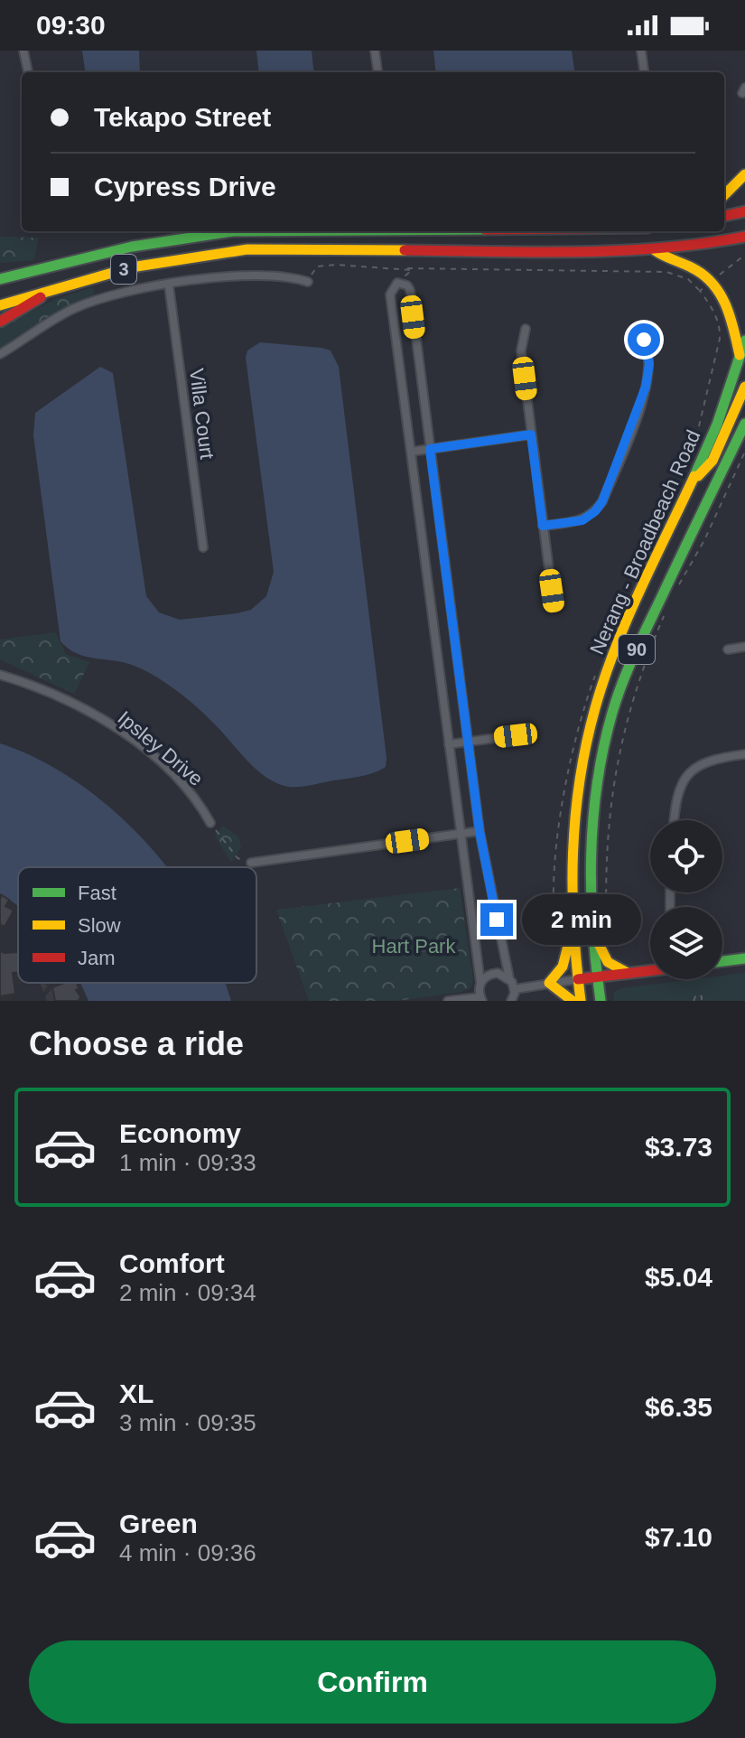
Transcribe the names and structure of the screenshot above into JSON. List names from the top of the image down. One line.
{"streets":{"main road":["3","Nerang - Broadbeach Road","90"],"street":["Villa Court","Ipsley Drive"]},"crossings":[["Nerang - Broadbeach Road","90"]],"parks":["Hart Park"],"legend":["Fast","Slow","Jam"],"page":{"status":"09:30","banner":["Tekapo Street","Cypress Drive"],"bubble":"2 min","heading":"Choose a ride","list":[{"name":"Economy","note":"1 min · 09:33","value":"$3.73"},{"name":"Comfort","note":"2 min · 09:34","value":"$5.04"},{"name":"XL","note":"3 min · 09:35","value":"$6.35"},{"name":"Green","note":"4 min · 09:36","value":"$7.10"}],"buttons":"Confirm"}}
